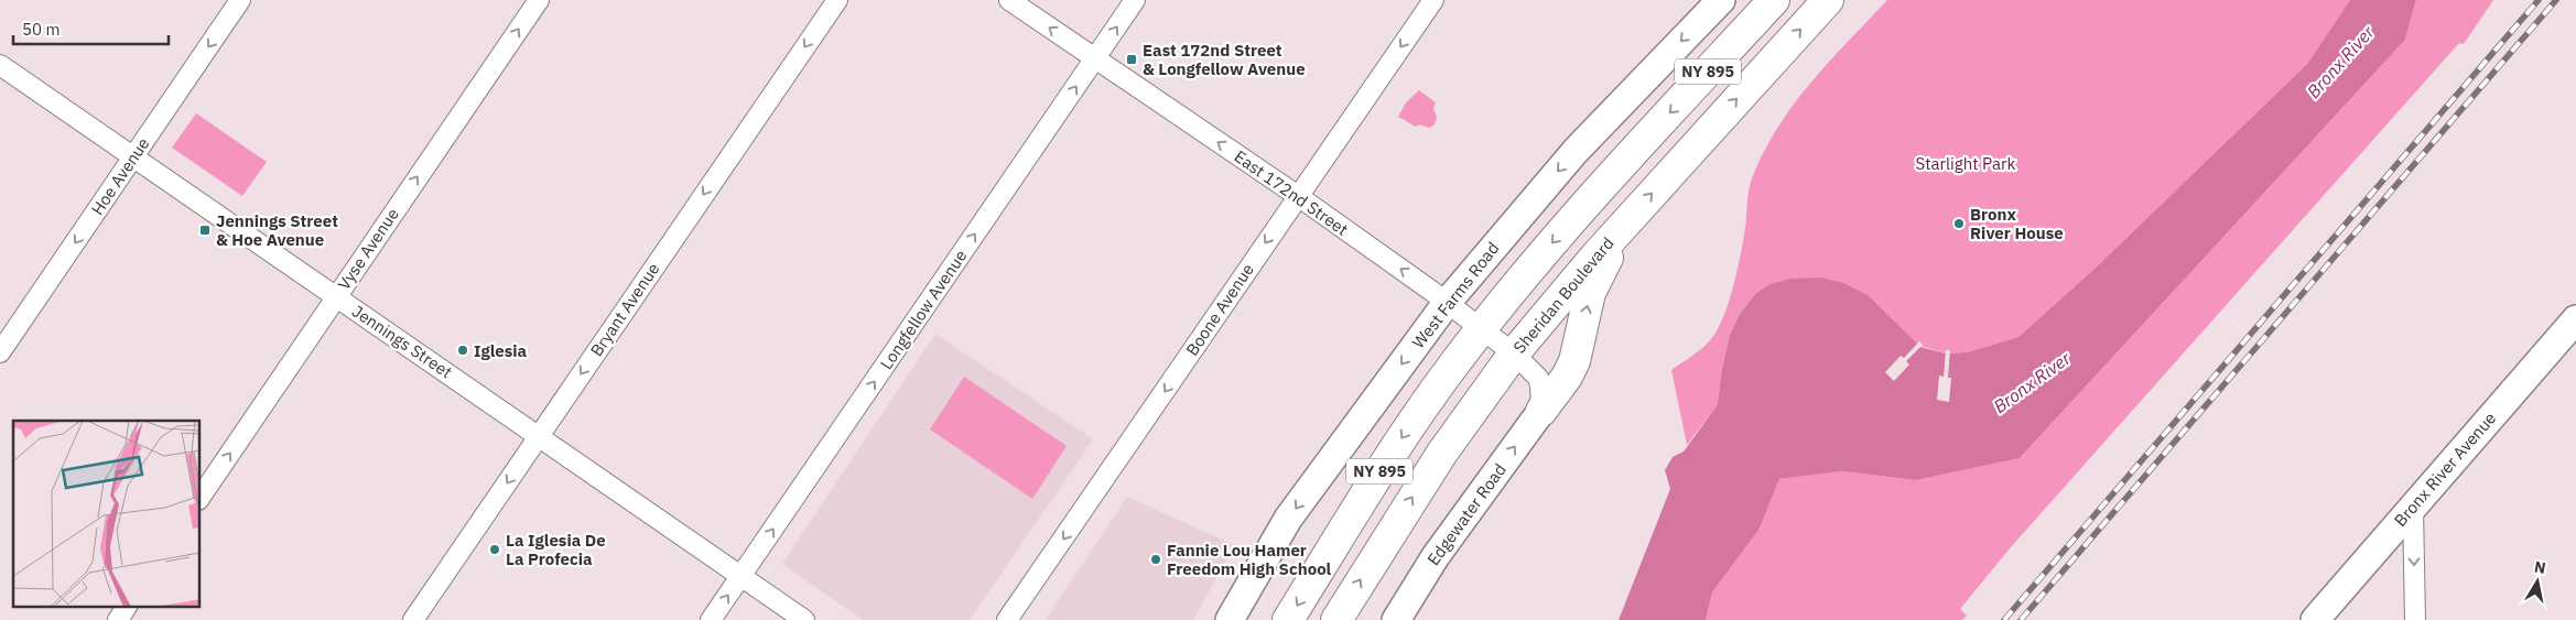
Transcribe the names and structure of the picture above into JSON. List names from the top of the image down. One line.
{"streets":{"main road":["NY 895","Sheridan Boulevard"],"street":["Hoe Avenue","East 172nd Street","Vyse Avenue","West Farms Road","Bryant Avenue","Longfellow Avenue","Boone Avenue","Jennings Street","Bronx River Avenue","Edgewater Road"]},"crossings":[["NY 895","East 172nd Street"],["Hoe Avenue","Jennings Street"],["East 172nd Street","West Farms Road"],["East 172nd Street","Sheridan Boulevard"],["East 172nd Street","Longfellow Avenue"],["East 172nd Street","Boone Avenue"],["East 172nd Street","Edgewater Road"],["Vyse Avenue","Jennings Street"],["Bryant Avenue","Jennings Street"],["Longfellow Avenue","Jennings Street"]],"one_way":["Hoe Avenue","East 172nd Street","Vyse Avenue","West Farms Road","Bryant Avenue","Longfellow Avenue","Boone Avenue","Edgewater Road"],"water":["Bronx River"],"parks":["Starlight Park"],"places":{"transit":["East 172nd Street & Longfellow Avenue","Jennings Street & Hoe Avenue"],"other":["Bronx River House","Iglesia","La Iglesia De La Profecia","Fannie Lou Hamer Freedom High School"]},"scale_bar":"50 m","north":"top"}
